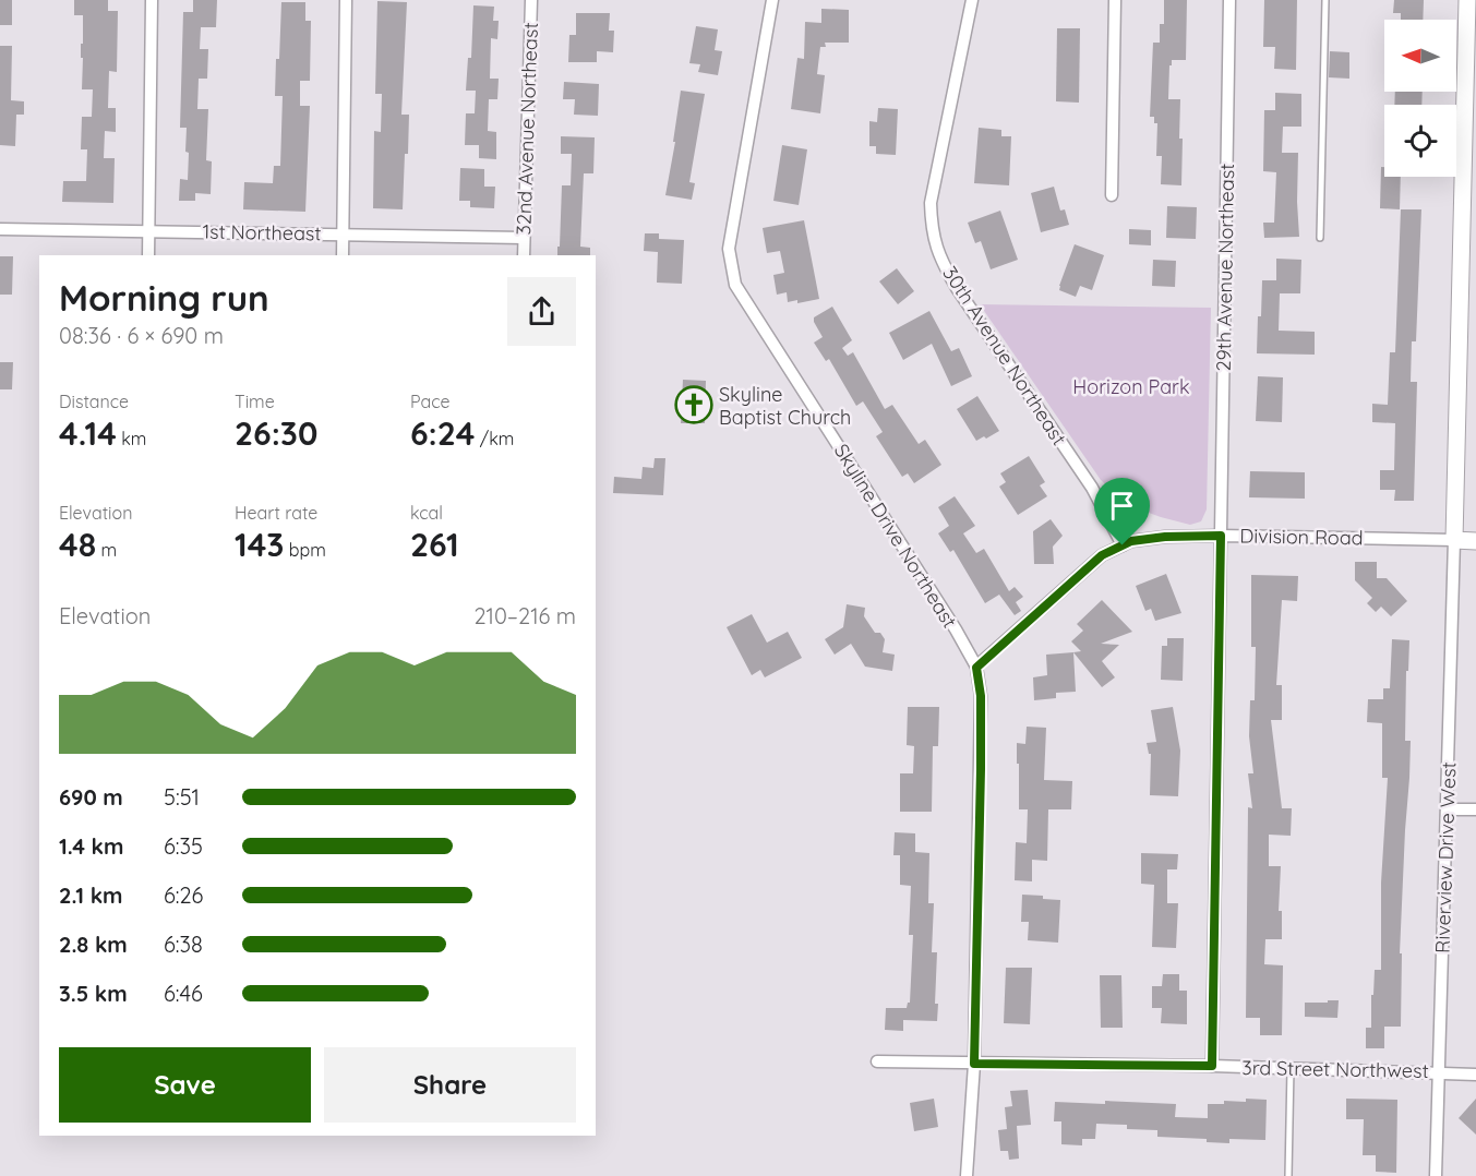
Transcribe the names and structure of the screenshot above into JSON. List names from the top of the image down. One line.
{"streets":{"street":["32nd Avenue Northeast","1st Northeast","29th Avenue Northeast","30th Avenue Northeast","Skyline Drive Northeast","Division Road","Riverview Drive West","3rd Street Northwest"]},"crossings":[["32nd Avenue Northeast","1st Northeast"],["29th Avenue Northeast","Division Road"],["29th Avenue Northeast","3rd Street Northwest"],["30th Avenue Northeast","Division Road"],["Skyline Drive Northeast","Division Road"],["Division Road","Riverview Drive West"],["Riverview Drive West","3rd Street Northwest"]],"parks":["Horizon Park"],"places":{"church":["Skyline Baptist Church"]},"north":"left","page":{"heading":["Morning run","08:36 · 6 × 690 m"],"stats":[["Distance","4.14 km"],["Time","26:30"],["Pace","6:24 /km"],["Elevation","48 m"],["Heart rate","143 bpm"],["kcal","261"]],"chart":["Elevation","210–216 m"],"list":[{"name":"690 m","note":"5:51"},{"name":"1.4 km","note":"6:35"},{"name":"2.1 km","note":"6:26"},{"name":"2.8 km","note":"6:38"},{"name":"3.5 km","note":"6:46"}],"buttons":["Save","Share"]}}
